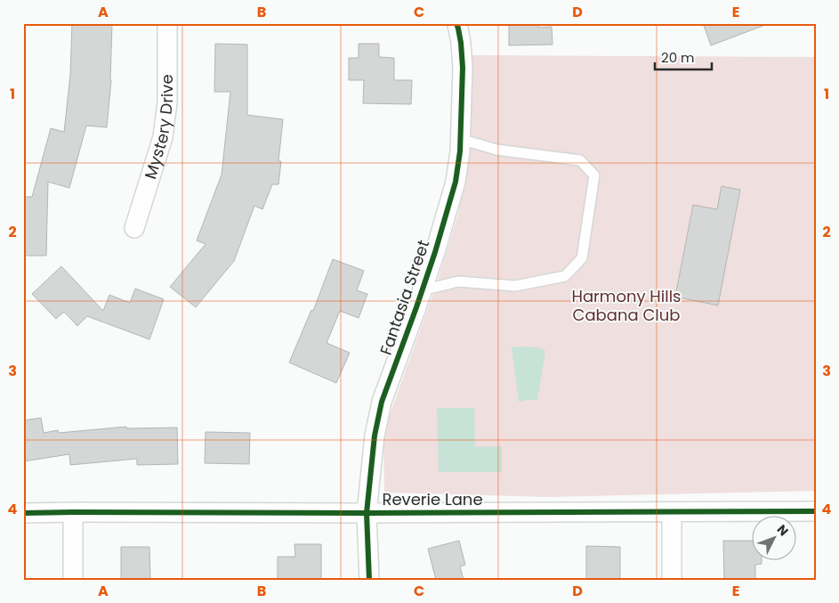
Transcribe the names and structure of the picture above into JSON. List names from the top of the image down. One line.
{"streets":{"street":["Mystery Drive","Fantasia Street","Reverie Lane"]},"crossings":[["Fantasia Street","Reverie Lane"]],"parks":["Harmony Hills Cabana Club"],"scale_bar":"20 m","north":"top right","grid":{"columns":["A","B","C","D","E"],"rows":["1","2","3","4"]}}
